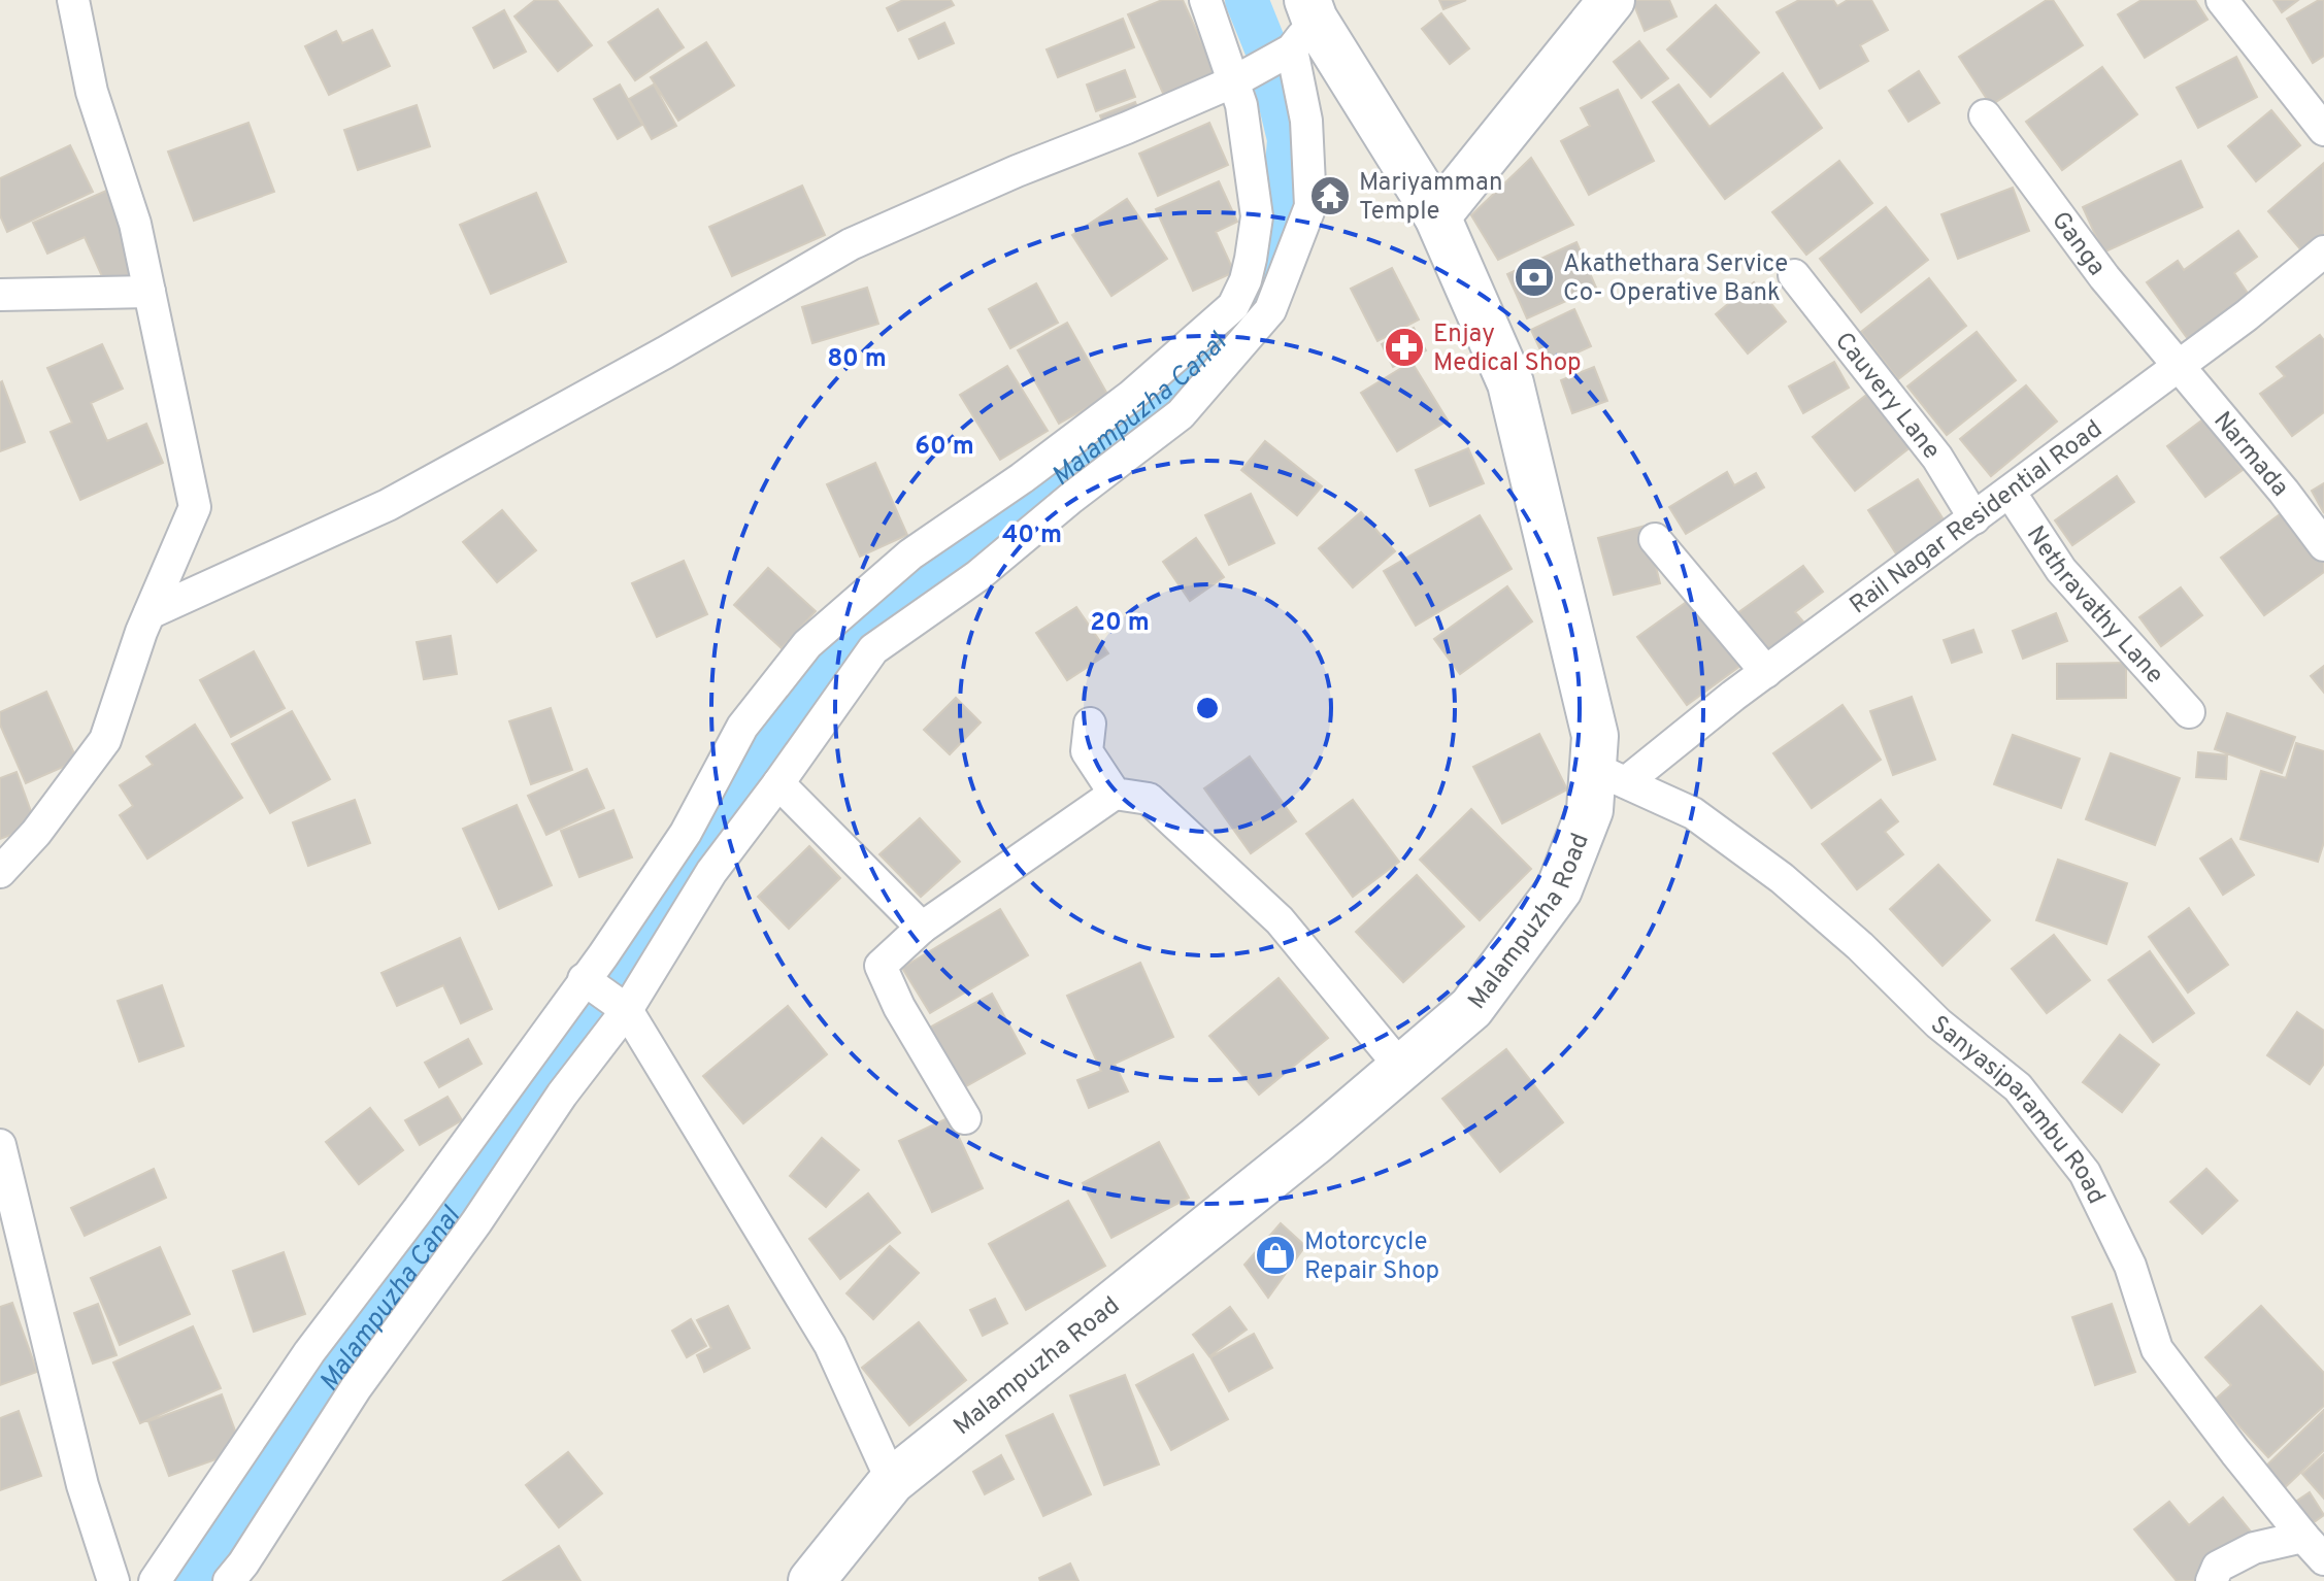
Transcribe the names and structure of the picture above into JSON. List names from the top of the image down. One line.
{"streets":{"main road":["Malampuzha Road"],"street":["Ganga","Cauvery Lane","Narmada","Rail Nagar Residential Road","Nethravathy Lane","Sanyasiparambu Road"]},"crossings":[["Ganga","Narmada"],["Ganga","Rail Nagar Residential Road"],["Cauvery Lane","Rail Nagar Residential Road"],["Narmada","Rail Nagar Residential Road"],["Rail Nagar Residential Road","Nethravathy Lane"],["Rail Nagar Residential Road","Malampuzha Road"],["Rail Nagar Residential Road","Sanyasiparambu Road"],["Malampuzha Road","Sanyasiparambu Road"]],"water":["Malampuzha Canal"],"places":{"temple":["Mariyamman Temple"],"bank":["Akathethara Service Co- Operative Bank"],"pharmacy":["Enjay Medical Shop"],"shop":["Motorcycle Repair Shop"]},"rings":["80 m","60 m","40 m","20 m"]}
